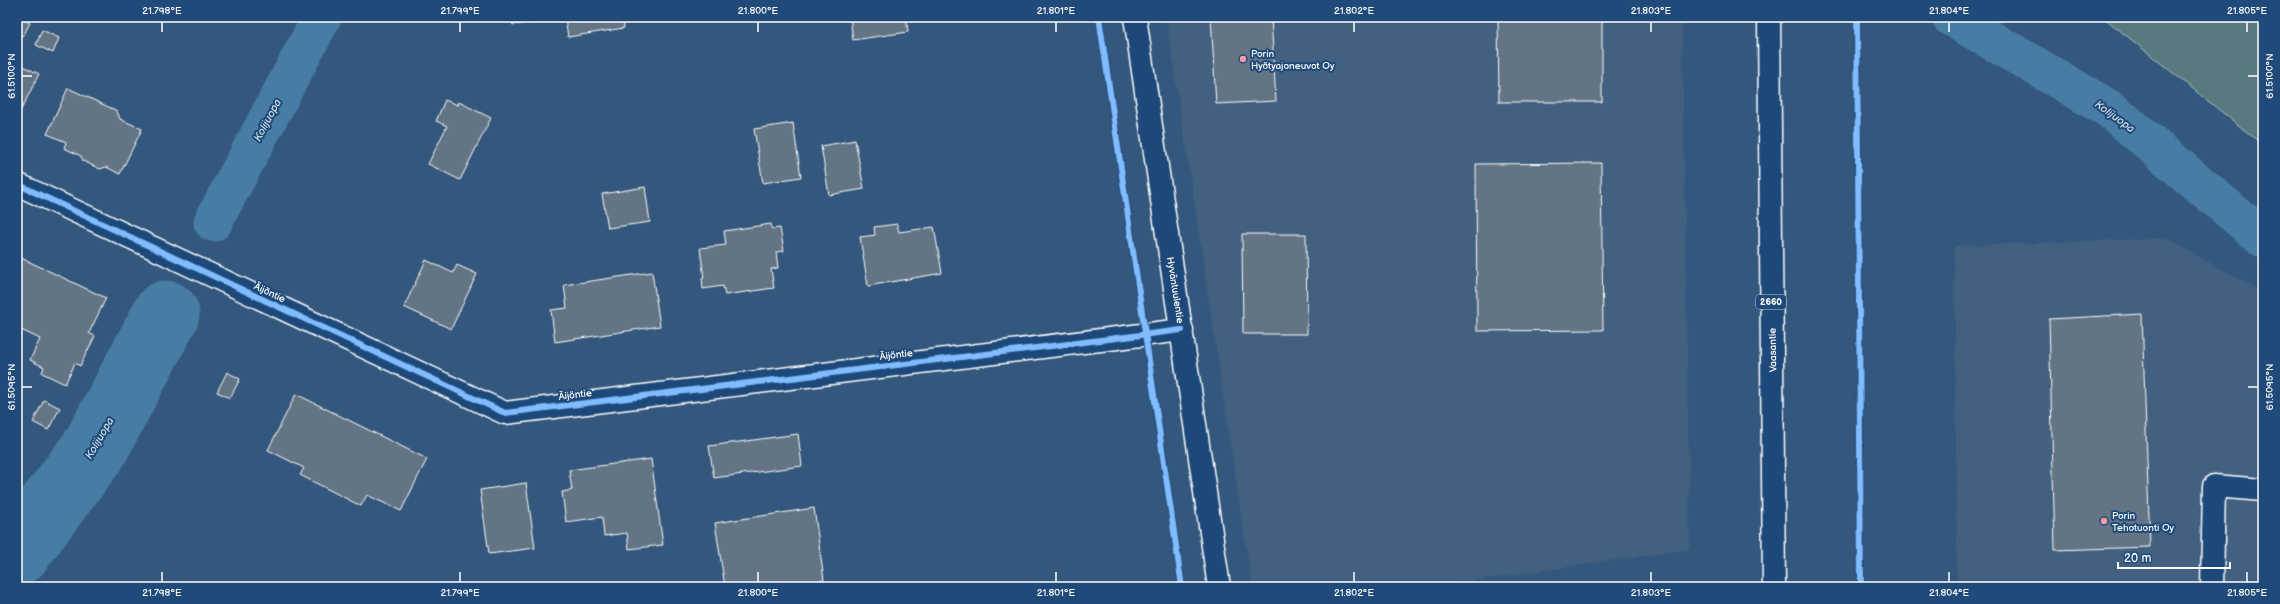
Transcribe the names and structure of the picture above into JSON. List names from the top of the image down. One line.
{"streets":{"street":["Hyväntuulentie","Äijöntie","2660","Vaasantie"]},"crossings":[["Hyväntuulentie","Äijöntie"]],"water":["Kolijuopa"],"places":["Porin Hyötyajoneuvot Oy","Porin Tehotuonti Oy"],"scale_bar":"20 m","coordinates":["21.798°E","21.799°E","21.800°E","21.801°E","21.802°E","21.803°E","21.804°E","21.805°E","61.5100°N","61.5095°N"]}
